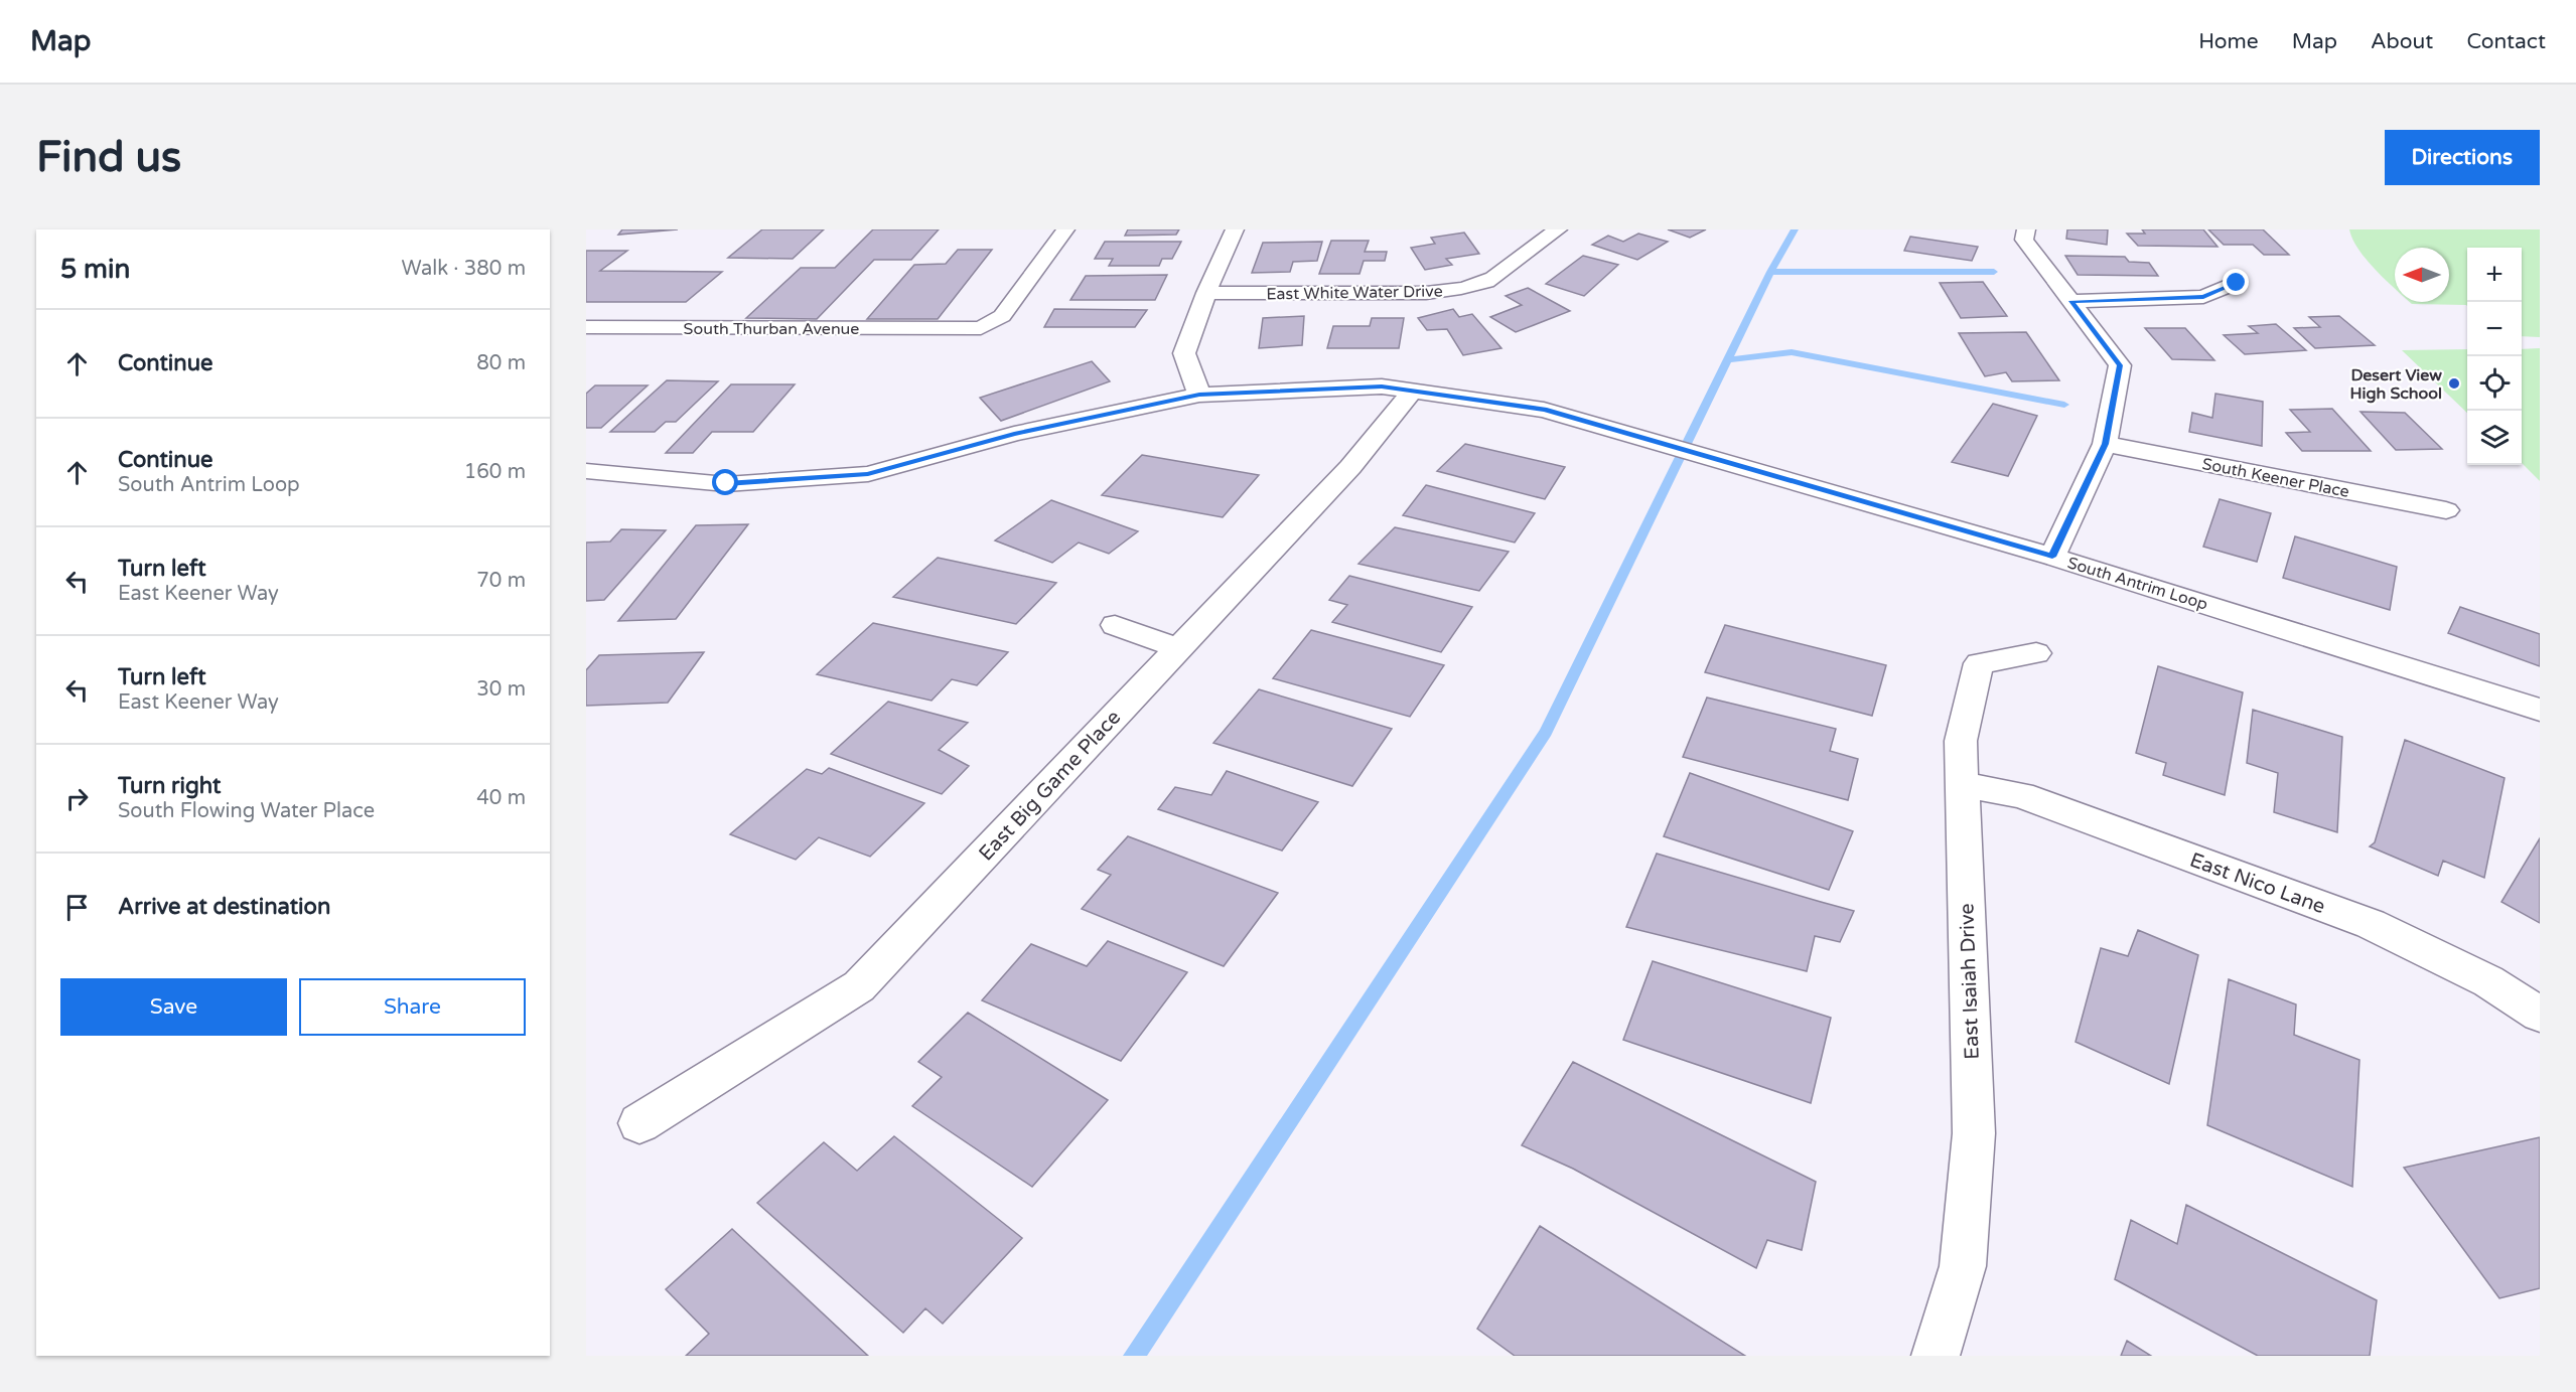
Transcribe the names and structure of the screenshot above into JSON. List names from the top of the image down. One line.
{"streets":{"street":["East White Water Drive","South Thurban Avenue","South Keener Place","South Antrim Loop","East Big Game Place","East Nico Lane","East Isaiah Drive"]},"crossings":[["South Antrim Loop","East Big Game Place"],["East Nico Lane","East Isaiah Drive"]],"places":["Desert View High School"],"north":"left","page":{"header":"Map","nav":["Home","Map","About","Contact"],"buttons":["Directions",["Save","Share"]],"title":"Find us","heading":["5 min","Walk · 380 m"],"map_buttons":["+","−"],"list":[["Continue","80 m"],["Continue","South Antrim Loop","160 m"],["Turn left","East Keener Way","70 m"],["Turn left","East Keener Way","30 m"],["Turn right","South Flowing Water Place","40 m"],"Arrive at destination"]}}
